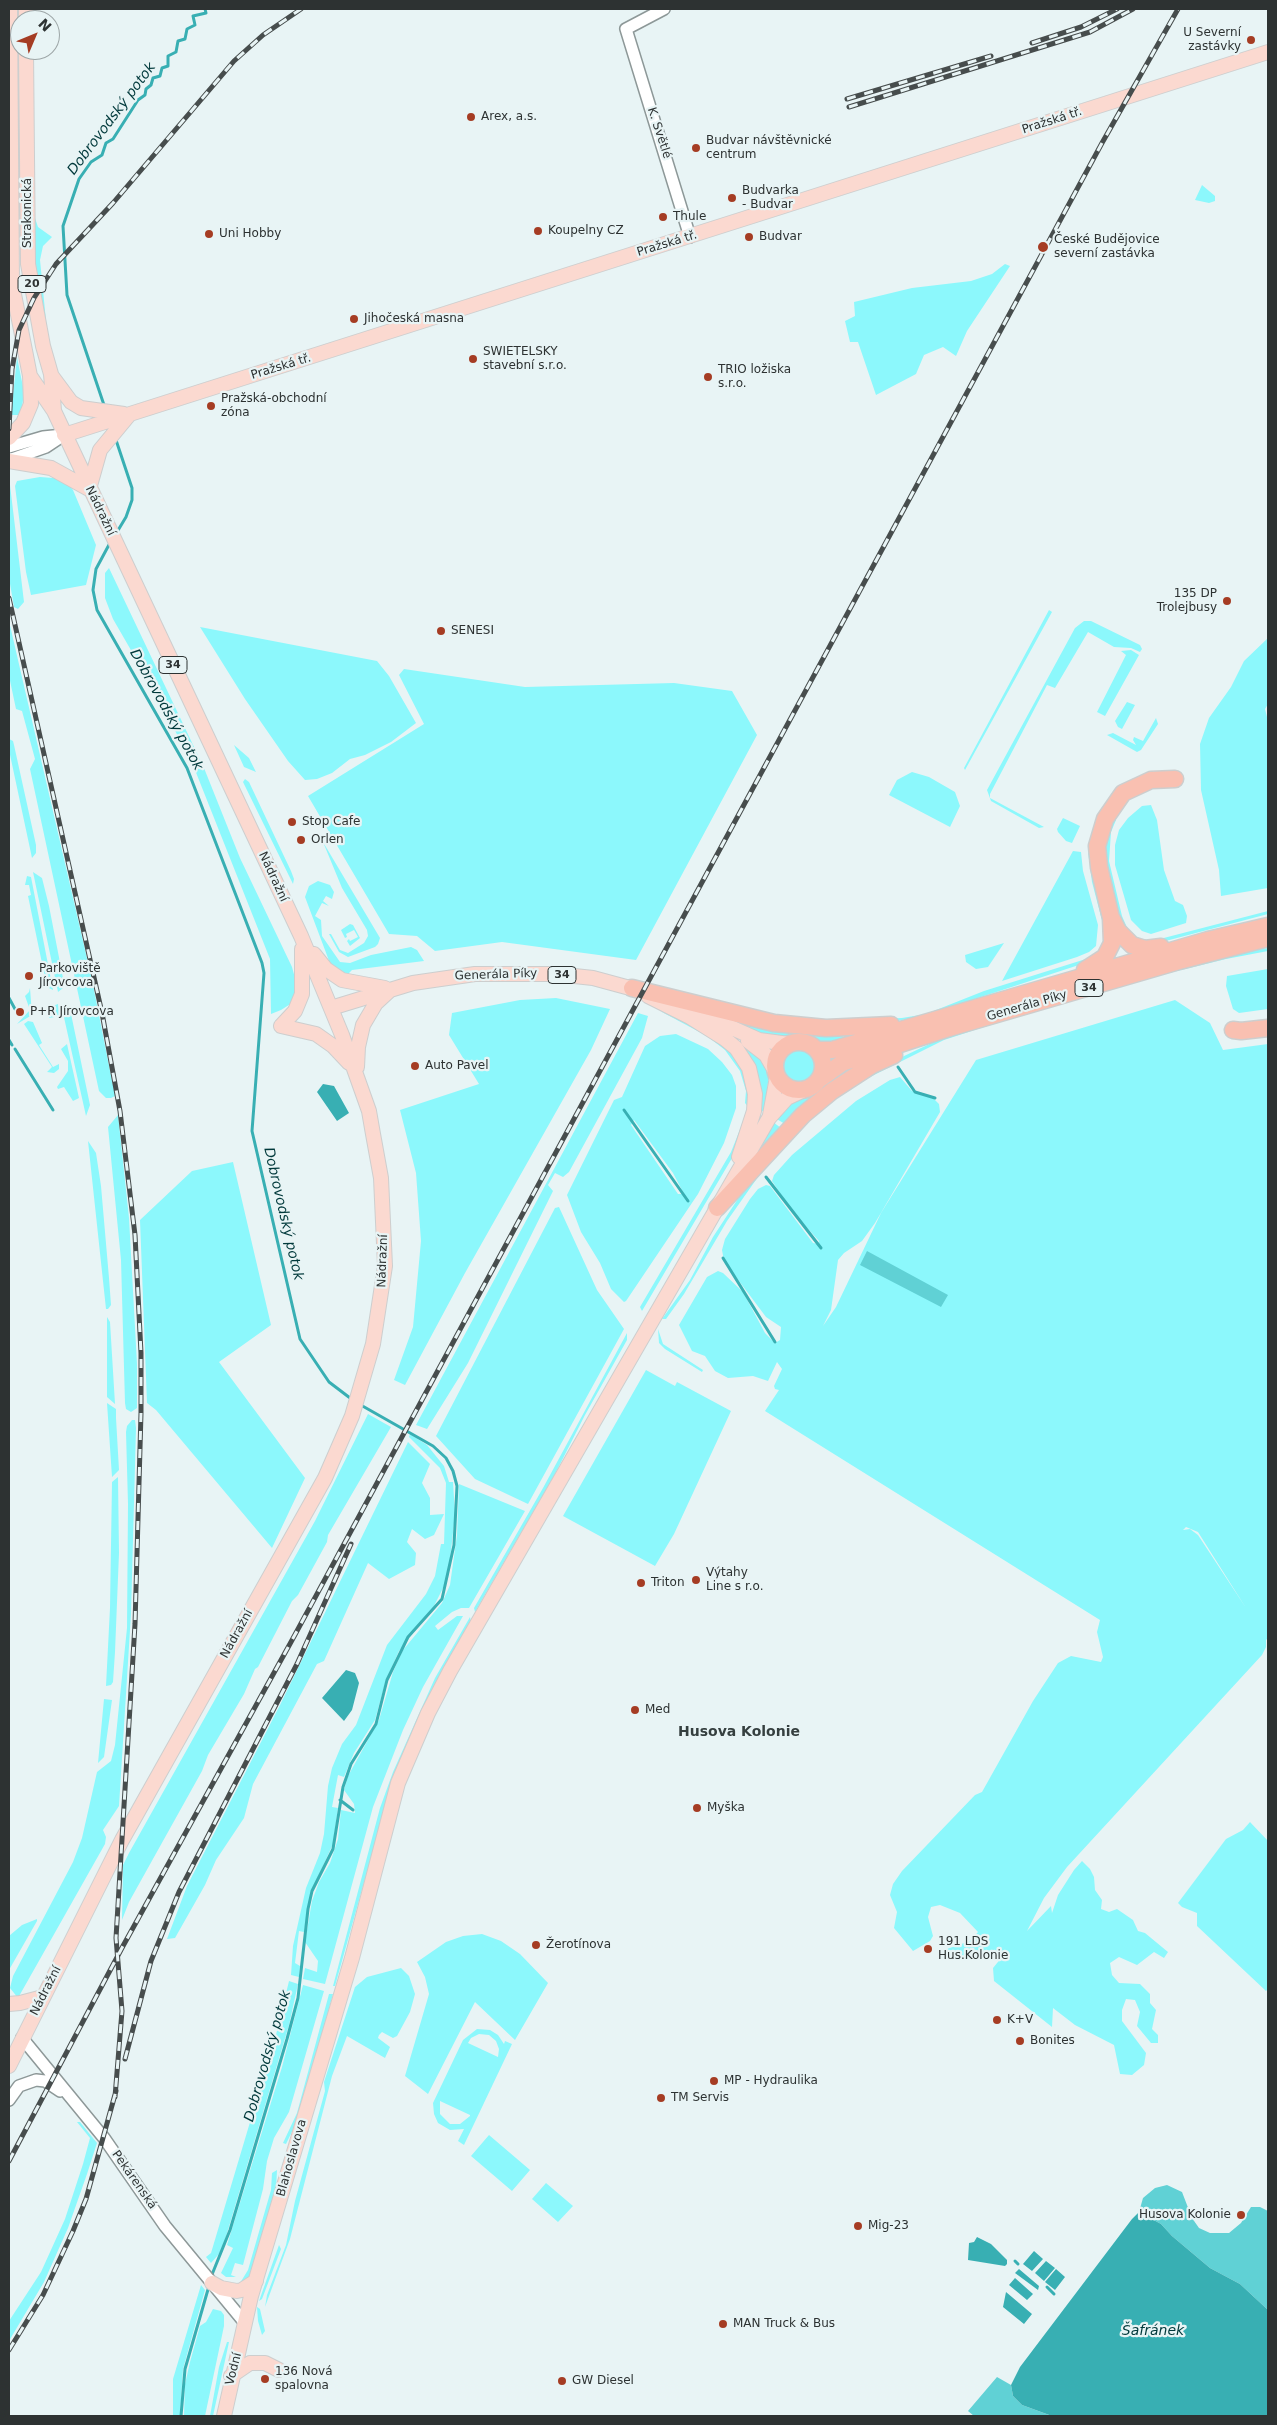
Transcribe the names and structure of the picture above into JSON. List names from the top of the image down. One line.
{"streets":{"highway":["34","Generála Píky"],"main road":["Pražská tř.","Strakonická","20","Nádražní","Blahoslavova","Vodní"],"street":["K. Světlé","Pekárenská"]},"crossings":[["Pražská tř.","K. Světlé"],["Pražská tř.","Nádražní"],["Strakonická","20"],["Nádražní","Generála Píky"],["Nádražní","Pekárenská"],["34","Generála Píky"],["Blahoslavova","Pekárenská"],["Blahoslavova","Vodní"],["Pekárenská","Vodní"]],"districts":["Husova Kolonie"],"water":["Dobrovodský potok","Šafránek"],"places":["U Severní zastávky","Arex, a.s.","Budvar návštěvnické centrum","Budvarka - Budvar","Thule","Koupelny CZ","Uni Hobby","Budvar","České Budějovice severní zastávka","Jihočeská masna","SWIETELSKY stavební s.r.o.","TRIO ložiska s.r.o.","Pražská-obchodní zóna","135 DP Trolejbusy","SENESI","Stop Cafe","Orlen","Parkoviště Jírovcova","P+R Jírovcova","Auto Pavel","Výtahy Line s r.o.","Triton","Med","Myška","Žerotínova","191 LDS Hus.Kolonie","K+V","Bonites","MP - Hydraulika","TM Servis","Husova Kolonie","Mig-23","MAN Truck & Bus","136 Nová spalovna","GW Diesel"],"north":"top right"}
